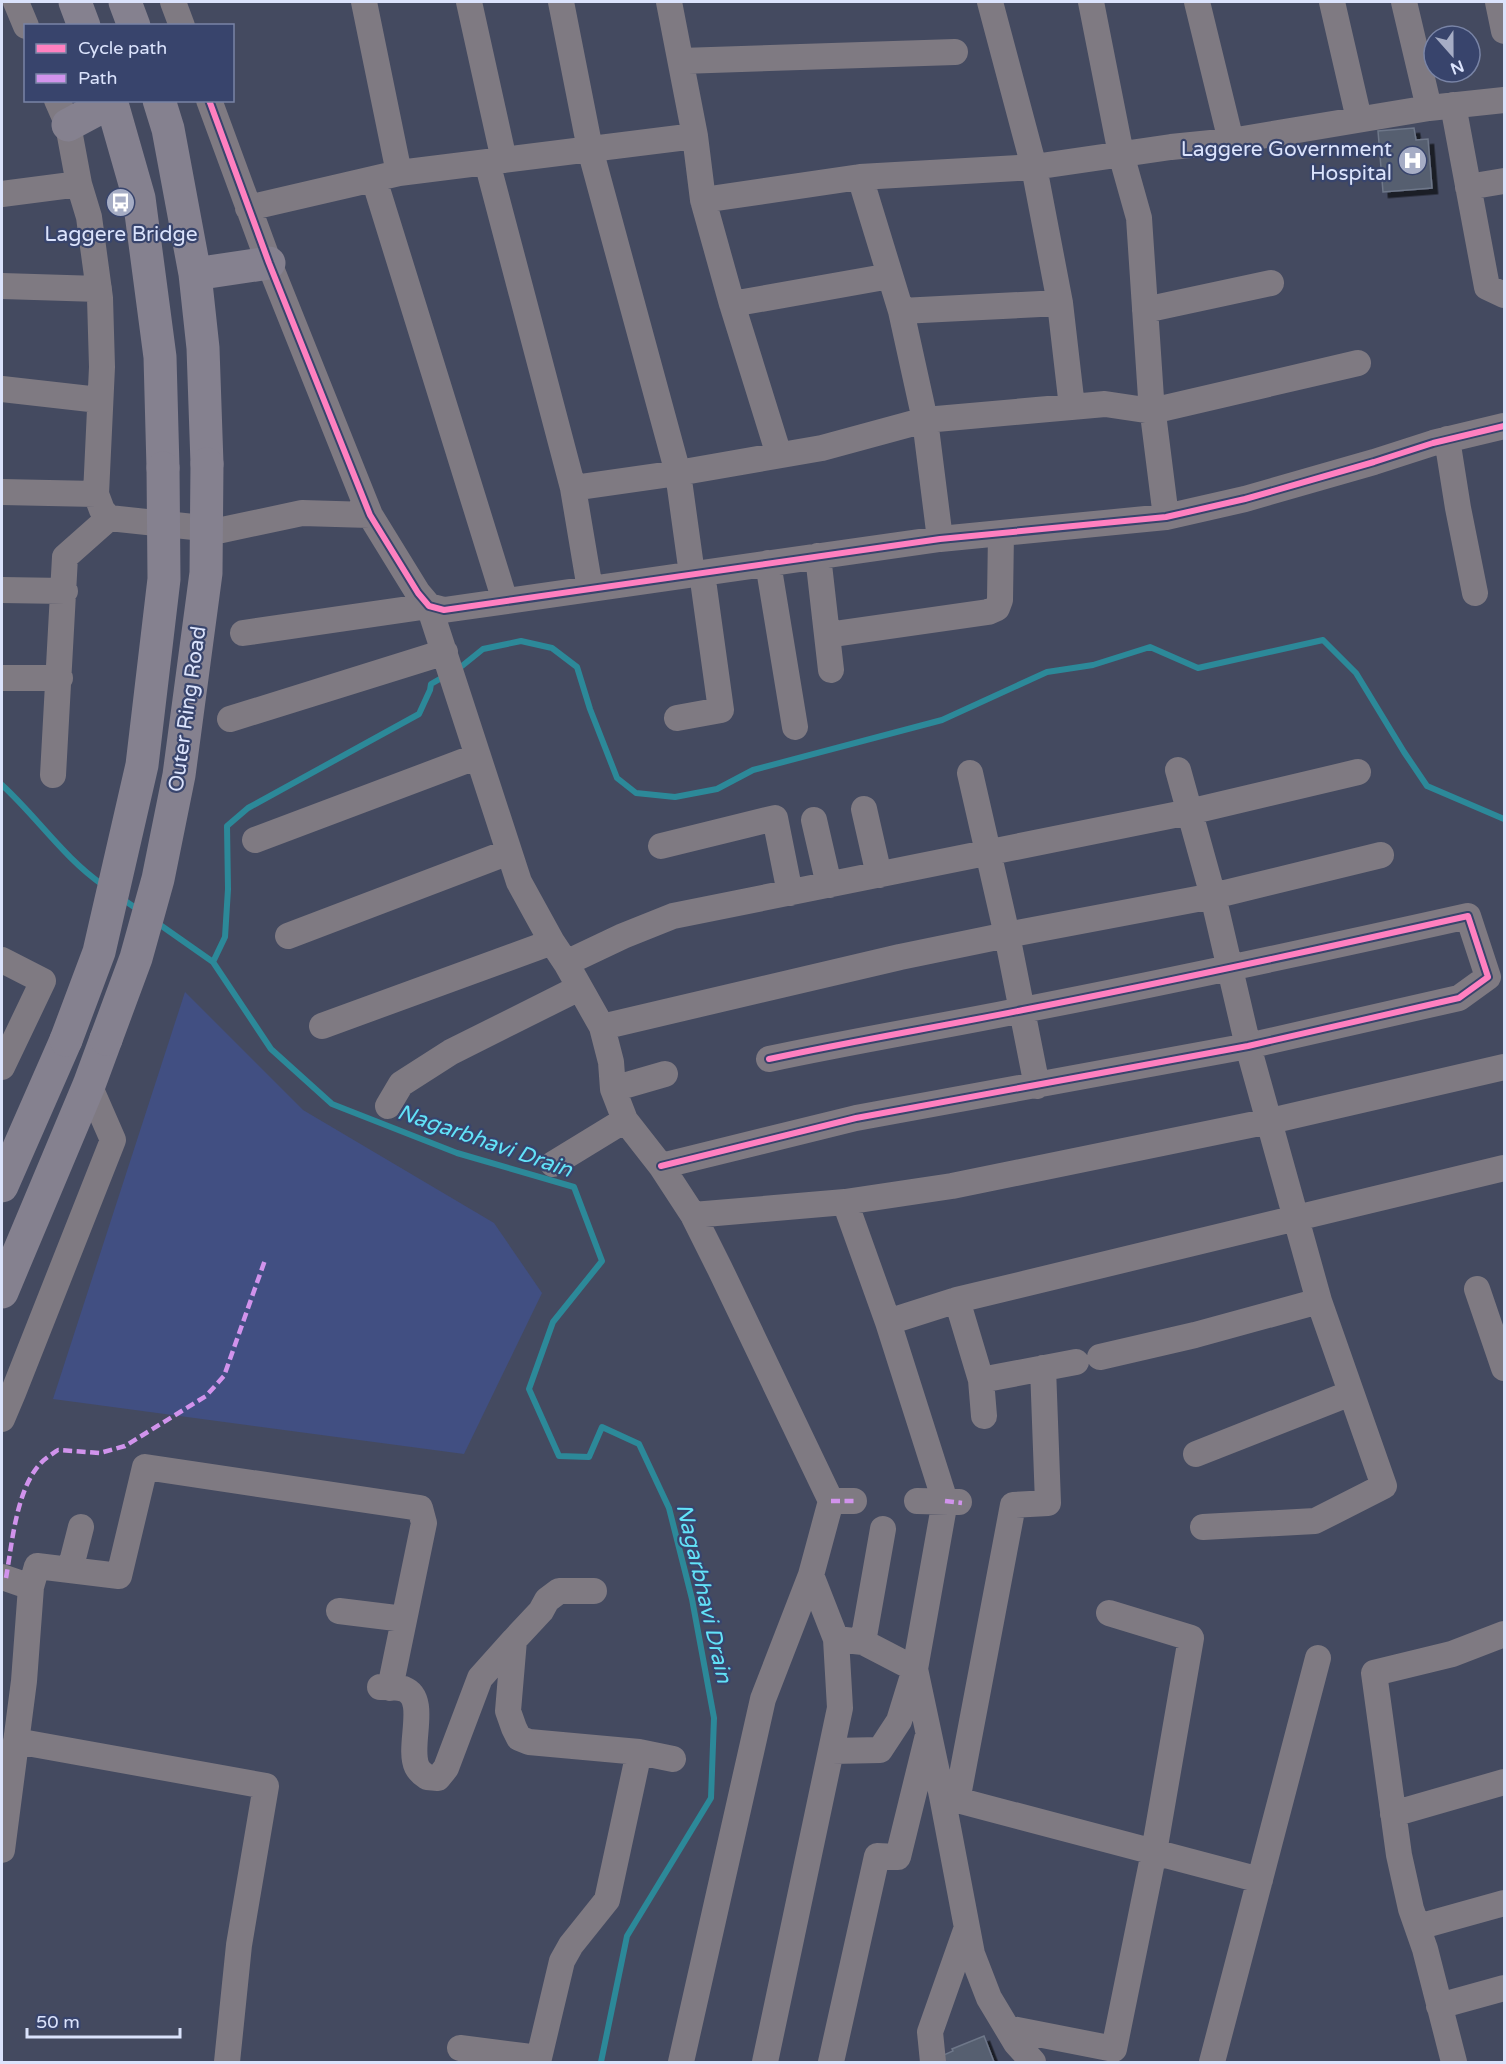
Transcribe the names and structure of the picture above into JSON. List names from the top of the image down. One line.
{"streets":{"highway":["Outer Ring Road"]},"water":["Nagarbhavi Drain"],"places":{"hospital":["Laggere Government Hospital"],"bus stop":["Laggere Bridge"]},"legend":["Cycle path","Path"],"scale_bar":"50 m","north":"bottom"}
